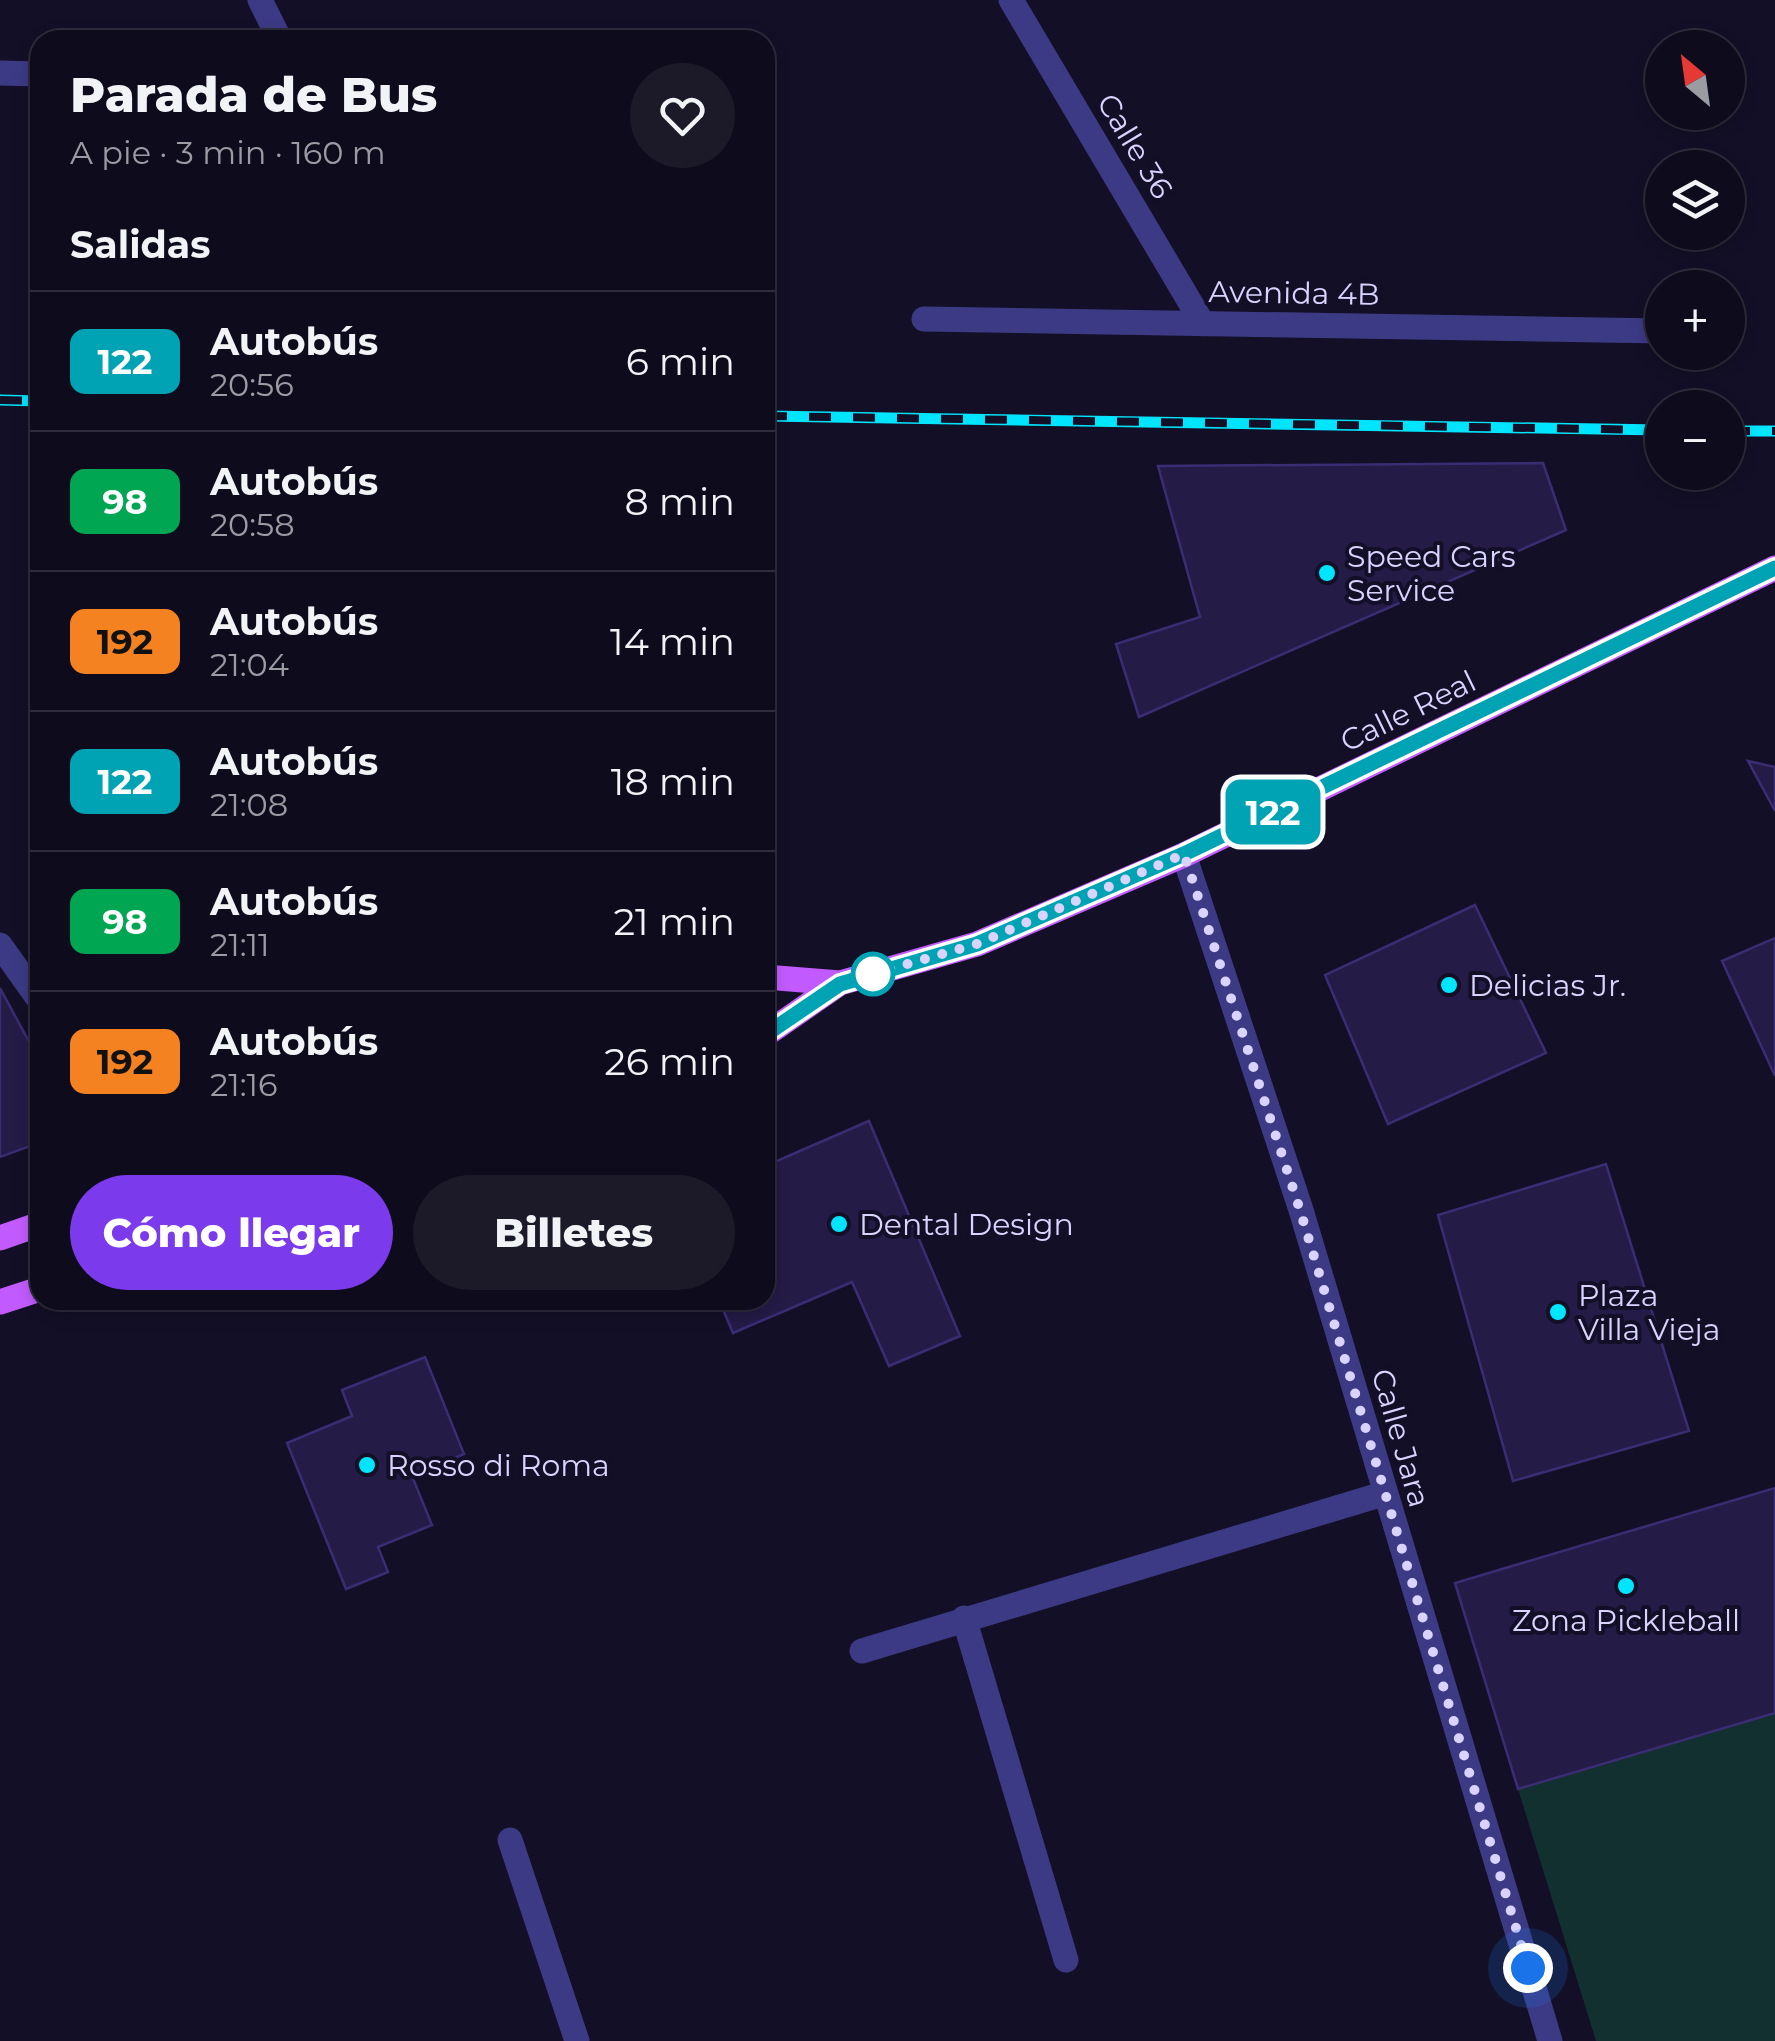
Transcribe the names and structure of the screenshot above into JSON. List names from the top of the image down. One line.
{"streets":{"main road":["Calle Real"],"street":["Calle 36","Avenida 4B","Calle Jara"]},"crossings":[["Calle 36","Avenida 4B"],["Calle Real","Calle Jara"]],"places":["Speed Cars Service","Delicias Jr.","Dental Design","Plaza Villa Vieja","Rosso di Roma","Zona Pickleball"],"lines":["bus line 122"],"north":"top left","page":{"on_map":"122","map_buttons":["+","−"],"heading":[["Parada de Bus","A pie · 3 min · 160 m"],"Salidas"],"list":[{"mark":"122","name":"Autobús","note":"20:56","value":"6 min"},{"mark":"98","name":"Autobús","note":"20:58","value":"8 min"},{"mark":"192","name":"Autobús","note":"21:04","value":"14 min"},{"mark":"122","name":"Autobús","note":"21:08","value":"18 min"},{"mark":"98","name":"Autobús","note":"21:11","value":"21 min"},{"mark":"192","name":"Autobús","note":"21:16","value":"26 min"}],"buttons":["Cómo llegar","Billetes"]}}
